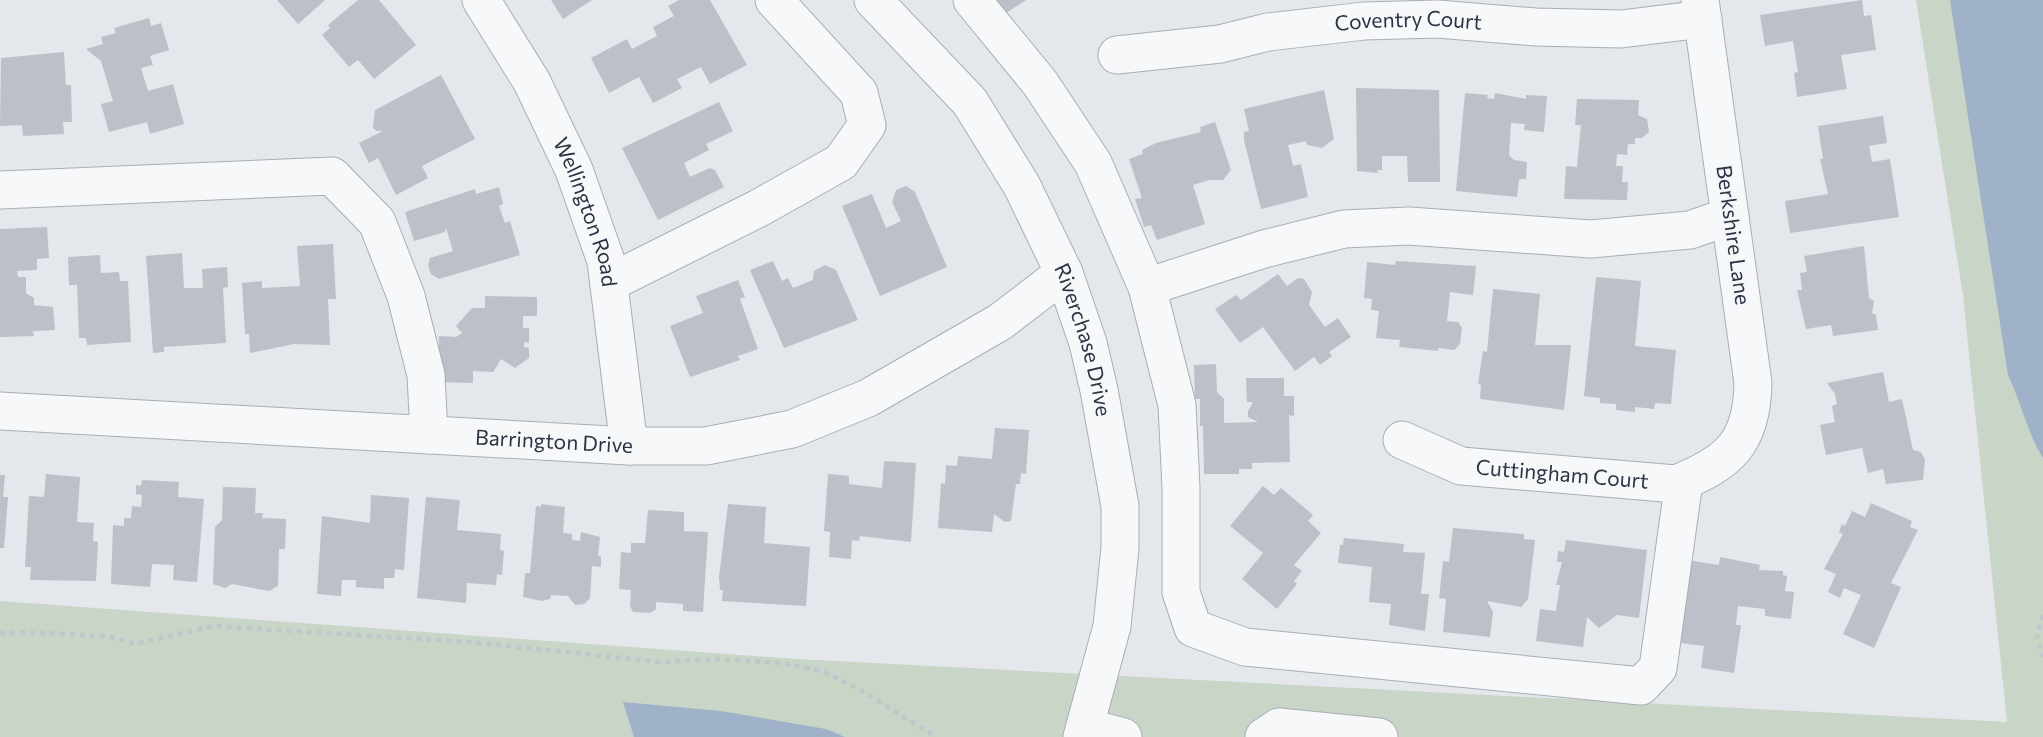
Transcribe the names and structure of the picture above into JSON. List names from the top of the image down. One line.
{"streets":{"street":["Coventry Court","Wellington Road","Berkshire Lane","Riverchase Drive","Barrington Drive","Cuttingham Court"]},"crossings":[["Coventry Court","Berkshire Lane"],["Wellington Road","Barrington Drive"],["Berkshire Lane","Cuttingham Court"],["Riverchase Drive","Barrington Drive"]]}
